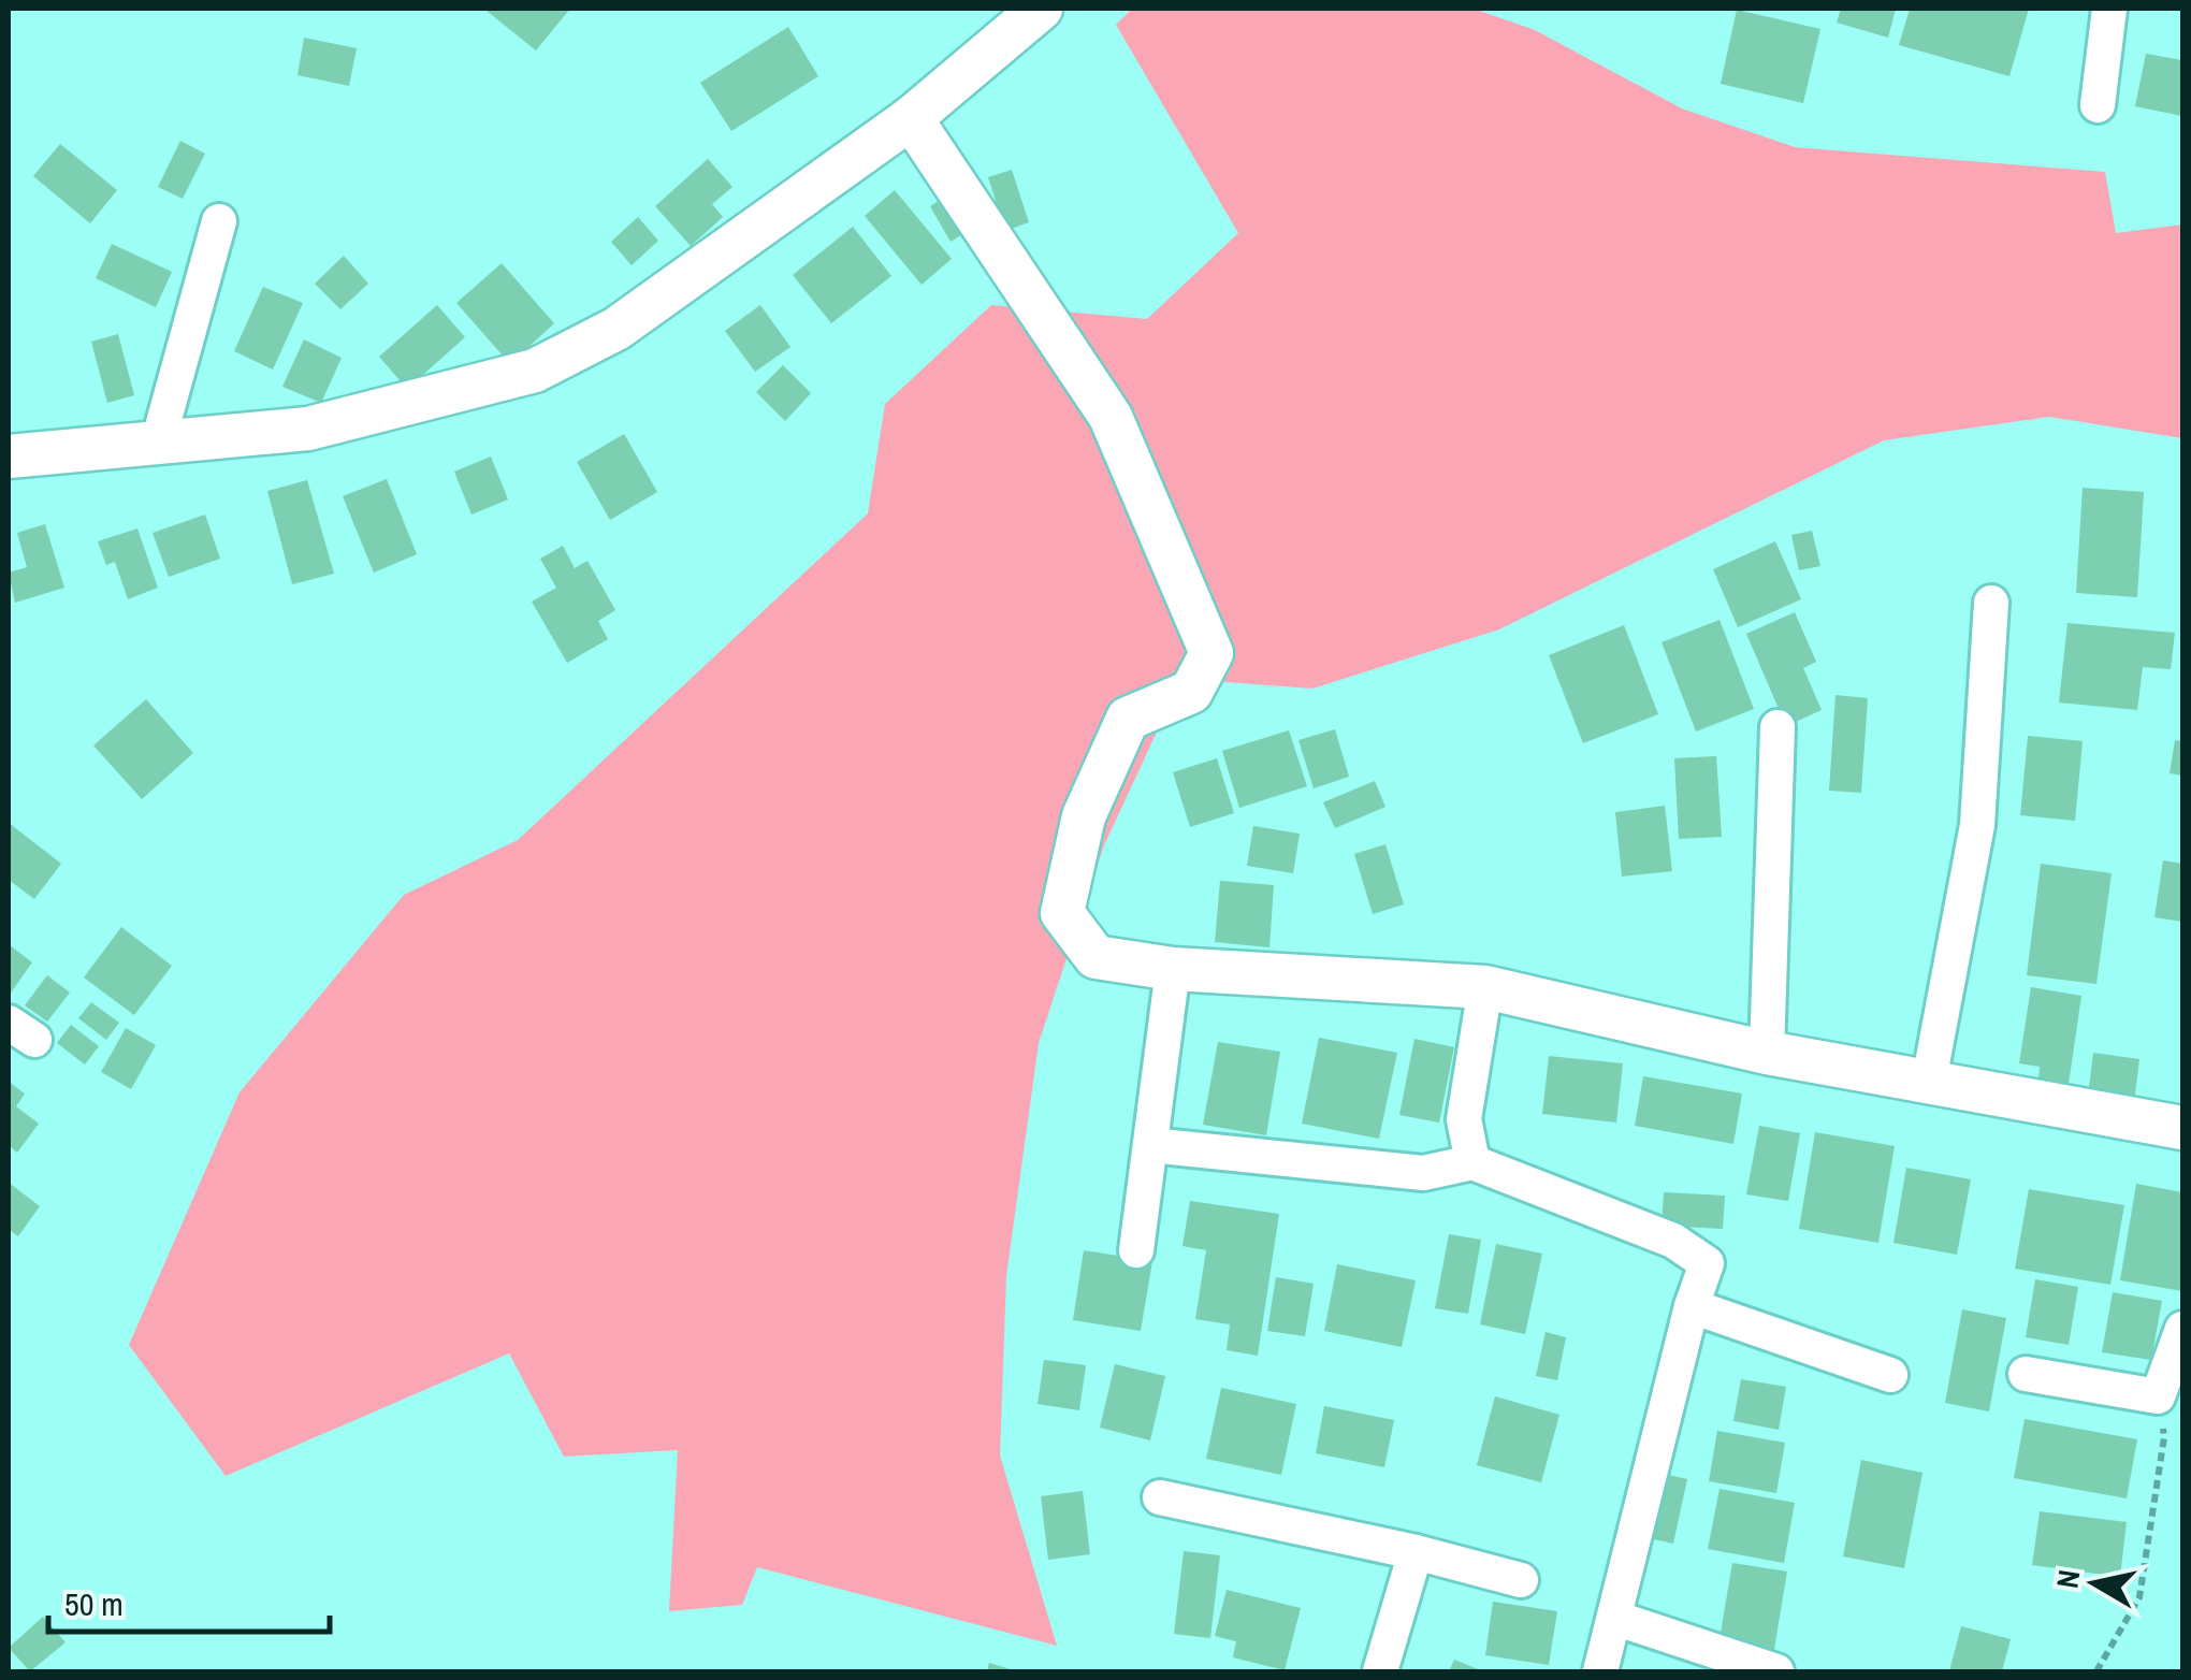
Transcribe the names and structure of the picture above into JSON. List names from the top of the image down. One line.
{"scale_bar":"50 m","north":"left"}
